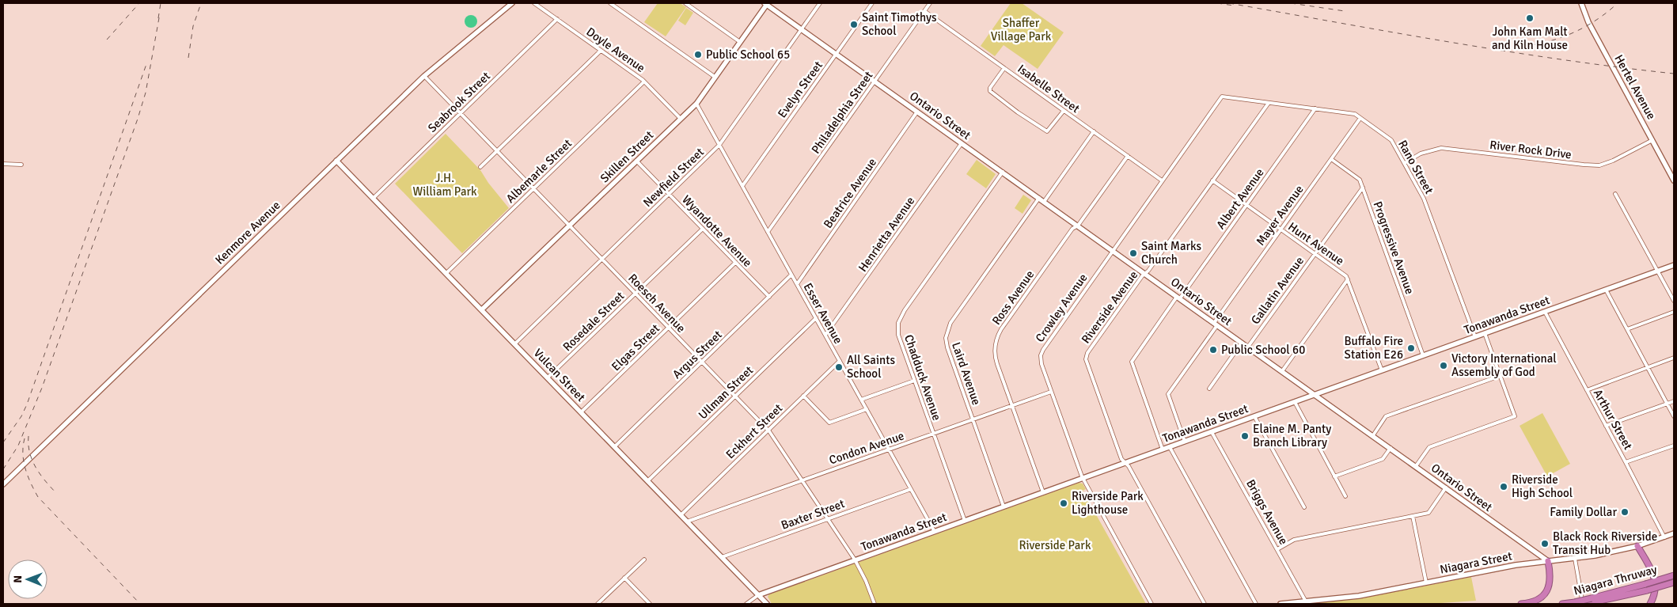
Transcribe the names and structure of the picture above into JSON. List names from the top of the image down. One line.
{"streets":{"highway":["Niagara Thruway"],"street":["Doyle Avenue","Hertel Avenue","Isabelle Street","Evelyn Street","Seabrook Street","Philadelphia Street","Ontario Street","River Rock Drive","Skillen Street","Rano Street","Albemarle Street","Newfield Street","Beatrice Avenue","Albert Avenue","Mayer Avenue","Wyandotte Avenue","Kenmore Avenue","Henrietta Avenue","Hunt Avenue","Progressive Avenue","Gallatin Avenue","Ross Avenue","Roesch Avenue","Riverside Avenue","Crowley Avenue","Esser Avenue","Tonawanda Street","Rosedale Street","Elgas Street","Argus Street","Laird Avenue","Vulcan Street","Chadduck Avenue","Ullman Street","Arthur Street","Eckhert Street","Condon Avenue","Briggs Avenue","Baxter Street","Niagara Street"]},"crossings":[["Doyle Avenue","Seabrook Street"],["Doyle Avenue","Skillen Street"],["Doyle Avenue","Albemarle Street"],["Hertel Avenue","River Rock Drive"],["Isabelle Street","Philadelphia Street"],["Isabelle Street","Ross Avenue"],["Isabelle Street","Crowley Avenue"],["Evelyn Street","Ontario Street"],["Evelyn Street","Esser Avenue"],["Seabrook Street","Roesch Avenue"],["Seabrook Street","Vulcan Street"],["Philadelphia Street","Ontario Street"],["Philadelphia Street","Esser Avenue"],["Ontario Street","Skillen Street"],["Ontario Street","Newfield Street"],["Ontario Street","Beatrice Avenue"],["Ontario Street","Albert Avenue"],["Ontario Street","Mayer Avenue"],["Ontario Street","Henrietta Avenue"],["Ontario Street","Gallatin Avenue"],["Ontario Street","Ross Avenue"],["Ontario Street","Riverside Avenue"],["Ontario Street","Crowley Avenue"],["Ontario Street","Tonawanda Street"],["Ontario Street","Laird Avenue"],["Ontario Street","Chadduck Avenue"],["Ontario Street","Niagara Street"],["River Rock Drive","Rano Street"],["Skillen Street","Wyandotte Avenue"],["Skillen Street","Roesch Avenue"],["Skillen Street","Esser Avenue"],["Skillen Street","Vulcan Street"],["Rano Street","Albert Avenue"],["Rano Street","Mayer Avenue"],["Rano Street","Riverside Avenue"],["Rano Street","Crowley Avenue"],["Rano Street","Tonawanda Street"],["Albemarle Street","Roesch Avenue"],["Albemarle Street","Vulcan Street"],["Newfield Street","Wyandotte Avenue"],["Newfield Street","Roesch Avenue"],["Newfield Street","Esser Avenue"],["Newfield Street","Vulcan Street"],["Beatrice Avenue","Esser Avenue"],["Albert Avenue","Hunt Avenue"],["Albert Avenue","Tonawanda Street"],["Mayer Avenue","Hunt Avenue"],["Mayer Avenue","Progressive Avenue"],["Mayer Avenue","Tonawanda Street"],["Wyandotte Avenue","Rosedale Street"],["Wyandotte Avenue","Elgas Street"],["Wyandotte Avenue","Argus Street"],["Kenmore Avenue","Roesch Avenue"],["Kenmore Avenue","Vulcan Street"],["Henrietta Avenue","Esser Avenue"],["Hunt Avenue","Gallatin Avenue"],["Hunt Avenue","Riverside Avenue"],["Hunt Avenue","Tonawanda Street"],["Progressive Avenue","Gallatin Avenue"],["Progressive Avenue","Tonawanda Street"],["Ross Avenue","Tonawanda Street"],["Ross Avenue","Condon Avenue"],["Roesch Avenue","Tonawanda Street"],["Roesch Avenue","Rosedale Street"],["Roesch Avenue","Elgas Street"],["Roesch Avenue","Argus Street"],["Roesch Avenue","Ullman Street"],["Roesch Avenue","Eckhert Street"],["Roesch Avenue","Condon Avenue"],["Roesch Avenue","Baxter Street"],["Riverside Avenue","Tonawanda Street"],["Crowley Avenue","Tonawanda Street"],["Crowley Avenue","Condon Avenue"],["Esser Avenue","Tonawanda Street"],["Esser Avenue","Argus Street"],["Esser Avenue","Ullman Street"],["Esser Avenue","Eckhert Street"],["Esser Avenue","Condon Avenue"],["Esser Avenue","Baxter Street"],["Tonawanda Street","Laird Avenue"],["Tonawanda Street","Vulcan Street"],["Tonawanda Street","Chadduck Avenue"],["Tonawanda Street","Arthur Street"],["Tonawanda Street","Briggs Avenue"],["Rosedale Street","Vulcan Street"],["Elgas Street","Vulcan Street"],["Argus Street","Vulcan Street"],["Laird Avenue","Condon Avenue"],["Vulcan Street","Ullman Street"],["Vulcan Street","Eckhert Street"],["Vulcan Street","Condon Avenue"],["Vulcan Street","Baxter Street"],["Chadduck Avenue","Condon Avenue"],["Arthur Street","Niagara Street"],["Briggs Avenue","Niagara Street"]],"parks":["Shaffer Village Park","J.H. William Park","Riverside Park"],"places":["John Kam Malt and Kiln House","Saint Timothys School","Public School 65","Saint Marks Church","Buffalo Fire Station E26","Public School 60","Victory International Assembly of God","All Saints School","Elaine M. Panty Branch Library","Riverside High School","Riverside Park Lighthouse","Family Dollar","Black Rock Riverside Transit Hub"],"north":"left"}
